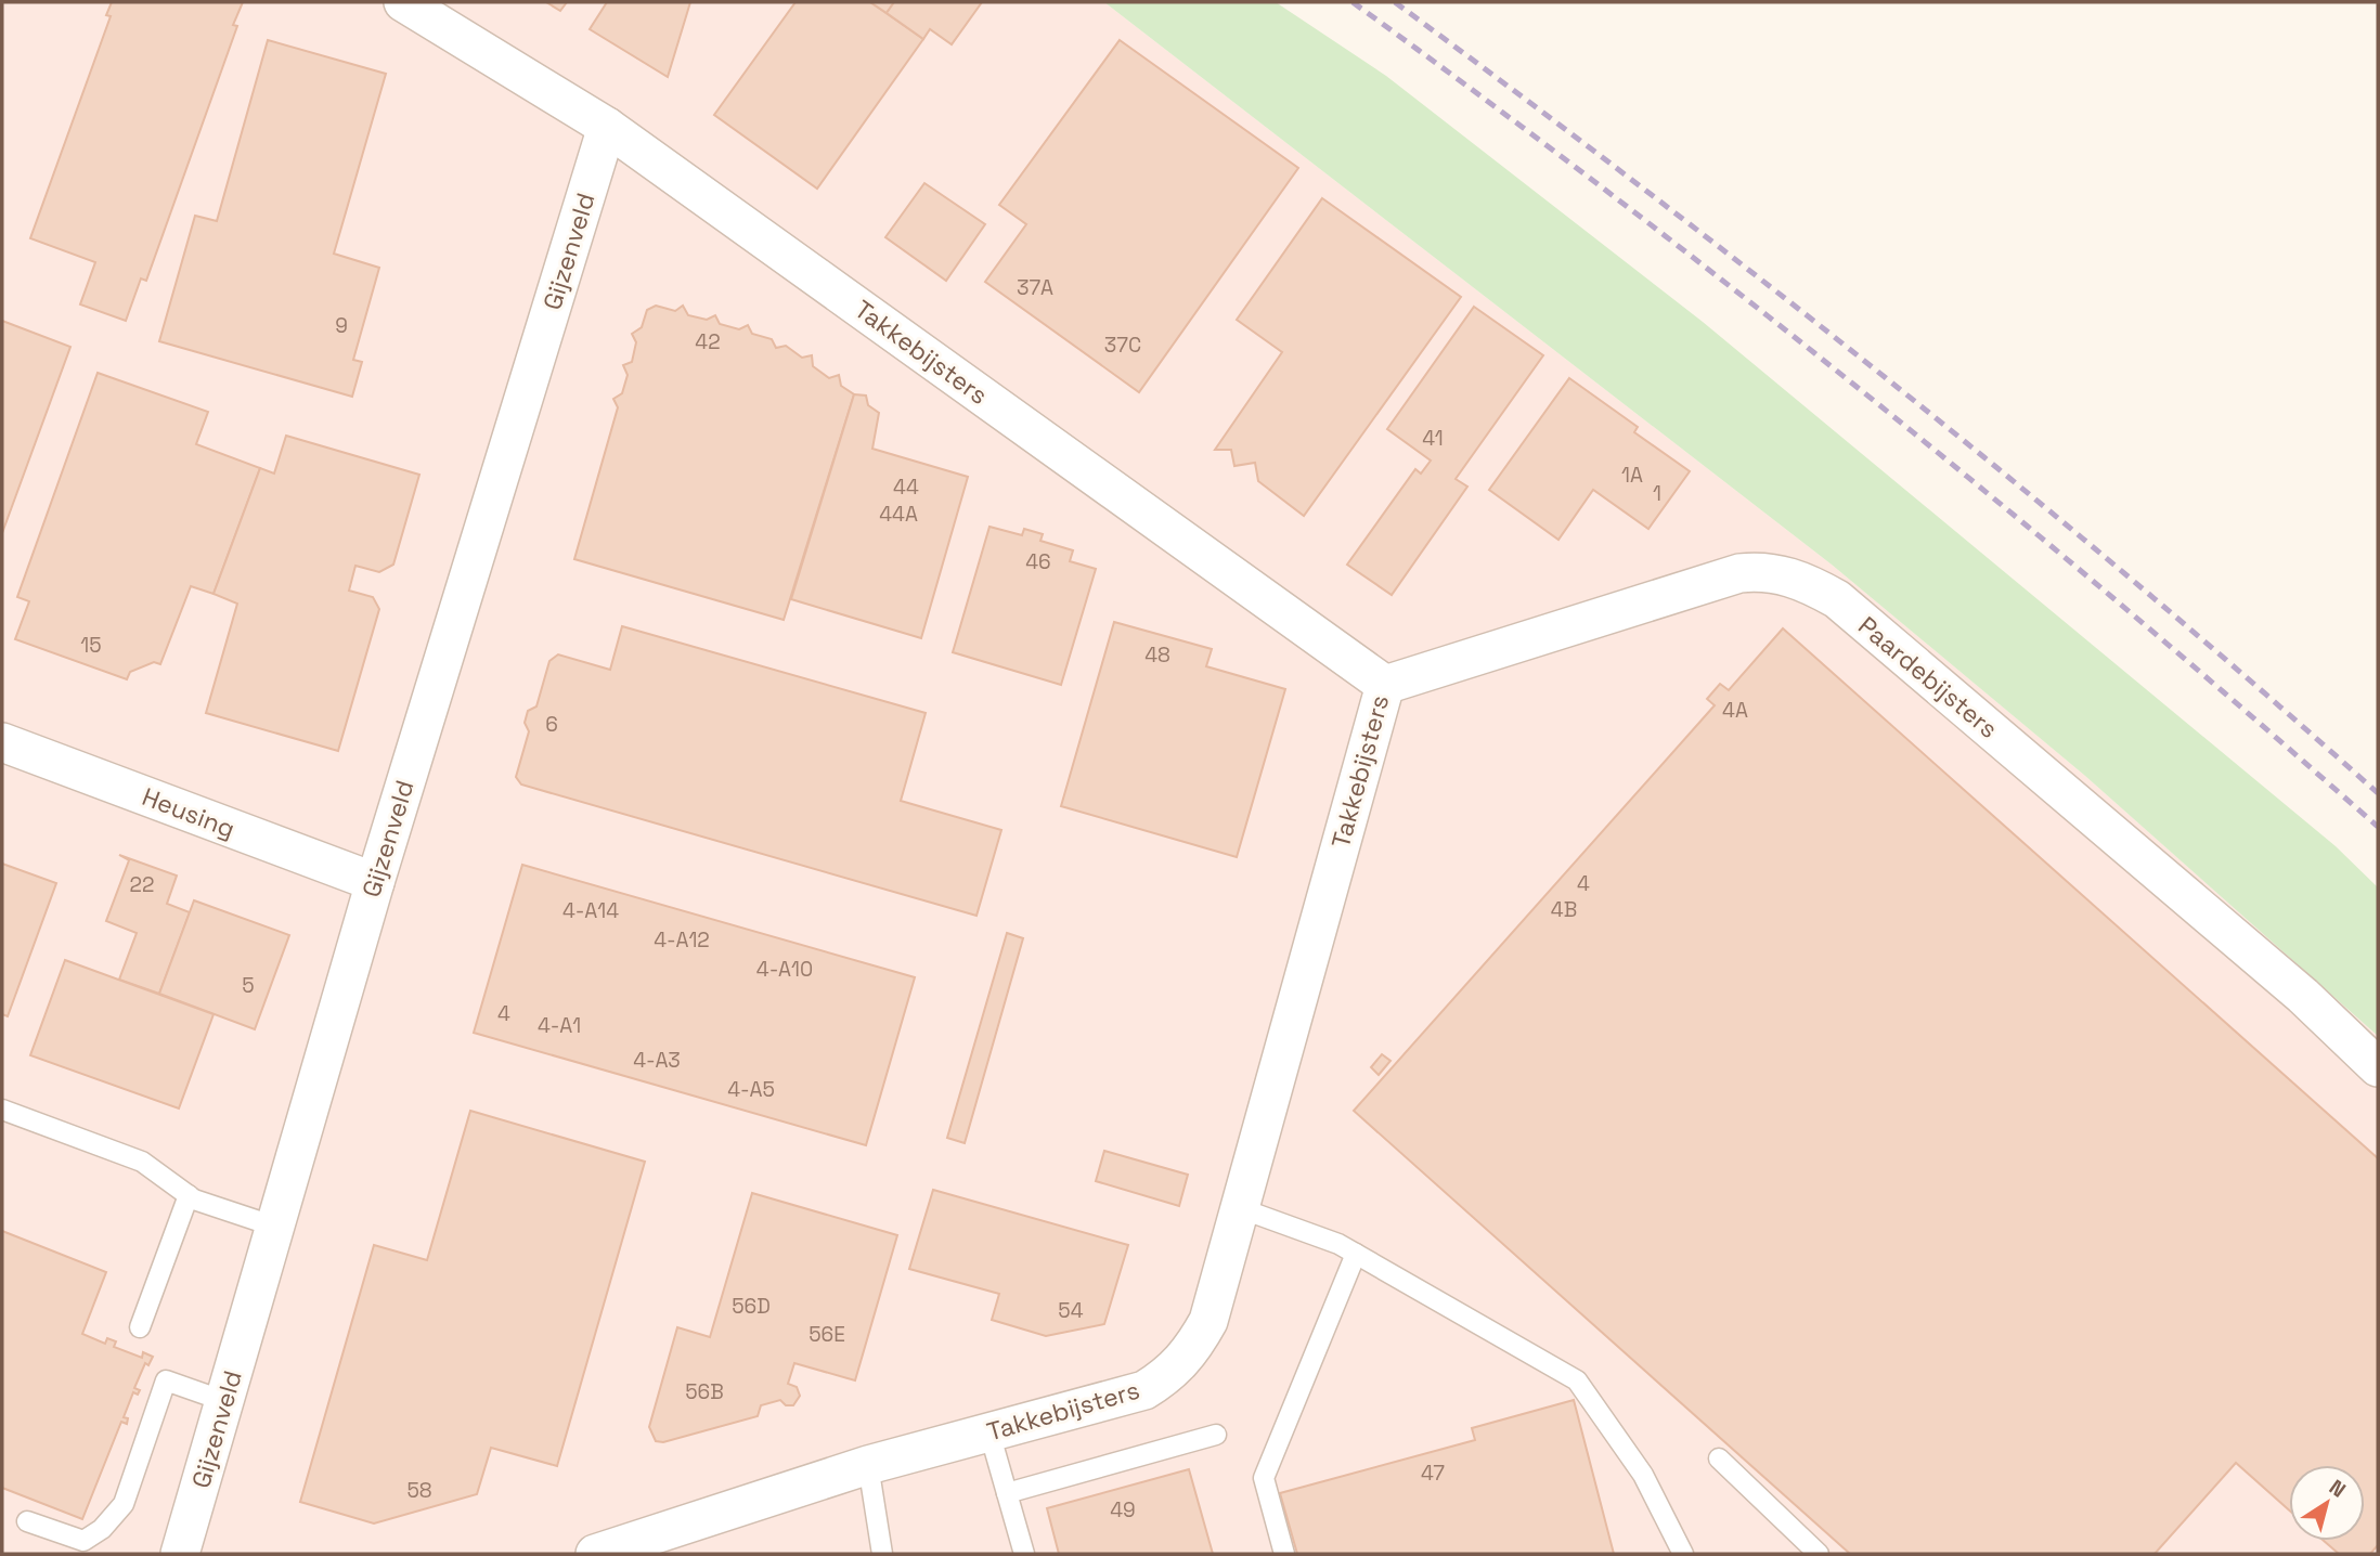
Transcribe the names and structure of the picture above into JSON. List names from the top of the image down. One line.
{"streets":{"street":["Gijzenveld","Takkebijsters","Paardebijsters","Heusing"]},"crossings":[["Gijzenveld","Takkebijsters"],["Gijzenveld","Heusing"],["Takkebijsters","Paardebijsters"]],"house_numbers":["37A","9","42","37C","41","1A","44","1","44A","46","15","48","4A","6","4","22","4B","4-A14","4-A12","4-A10","5","4","4-A1","4-A3","4-A5","56D","54","56E","56B","47","58","49"],"north":"top right"}
